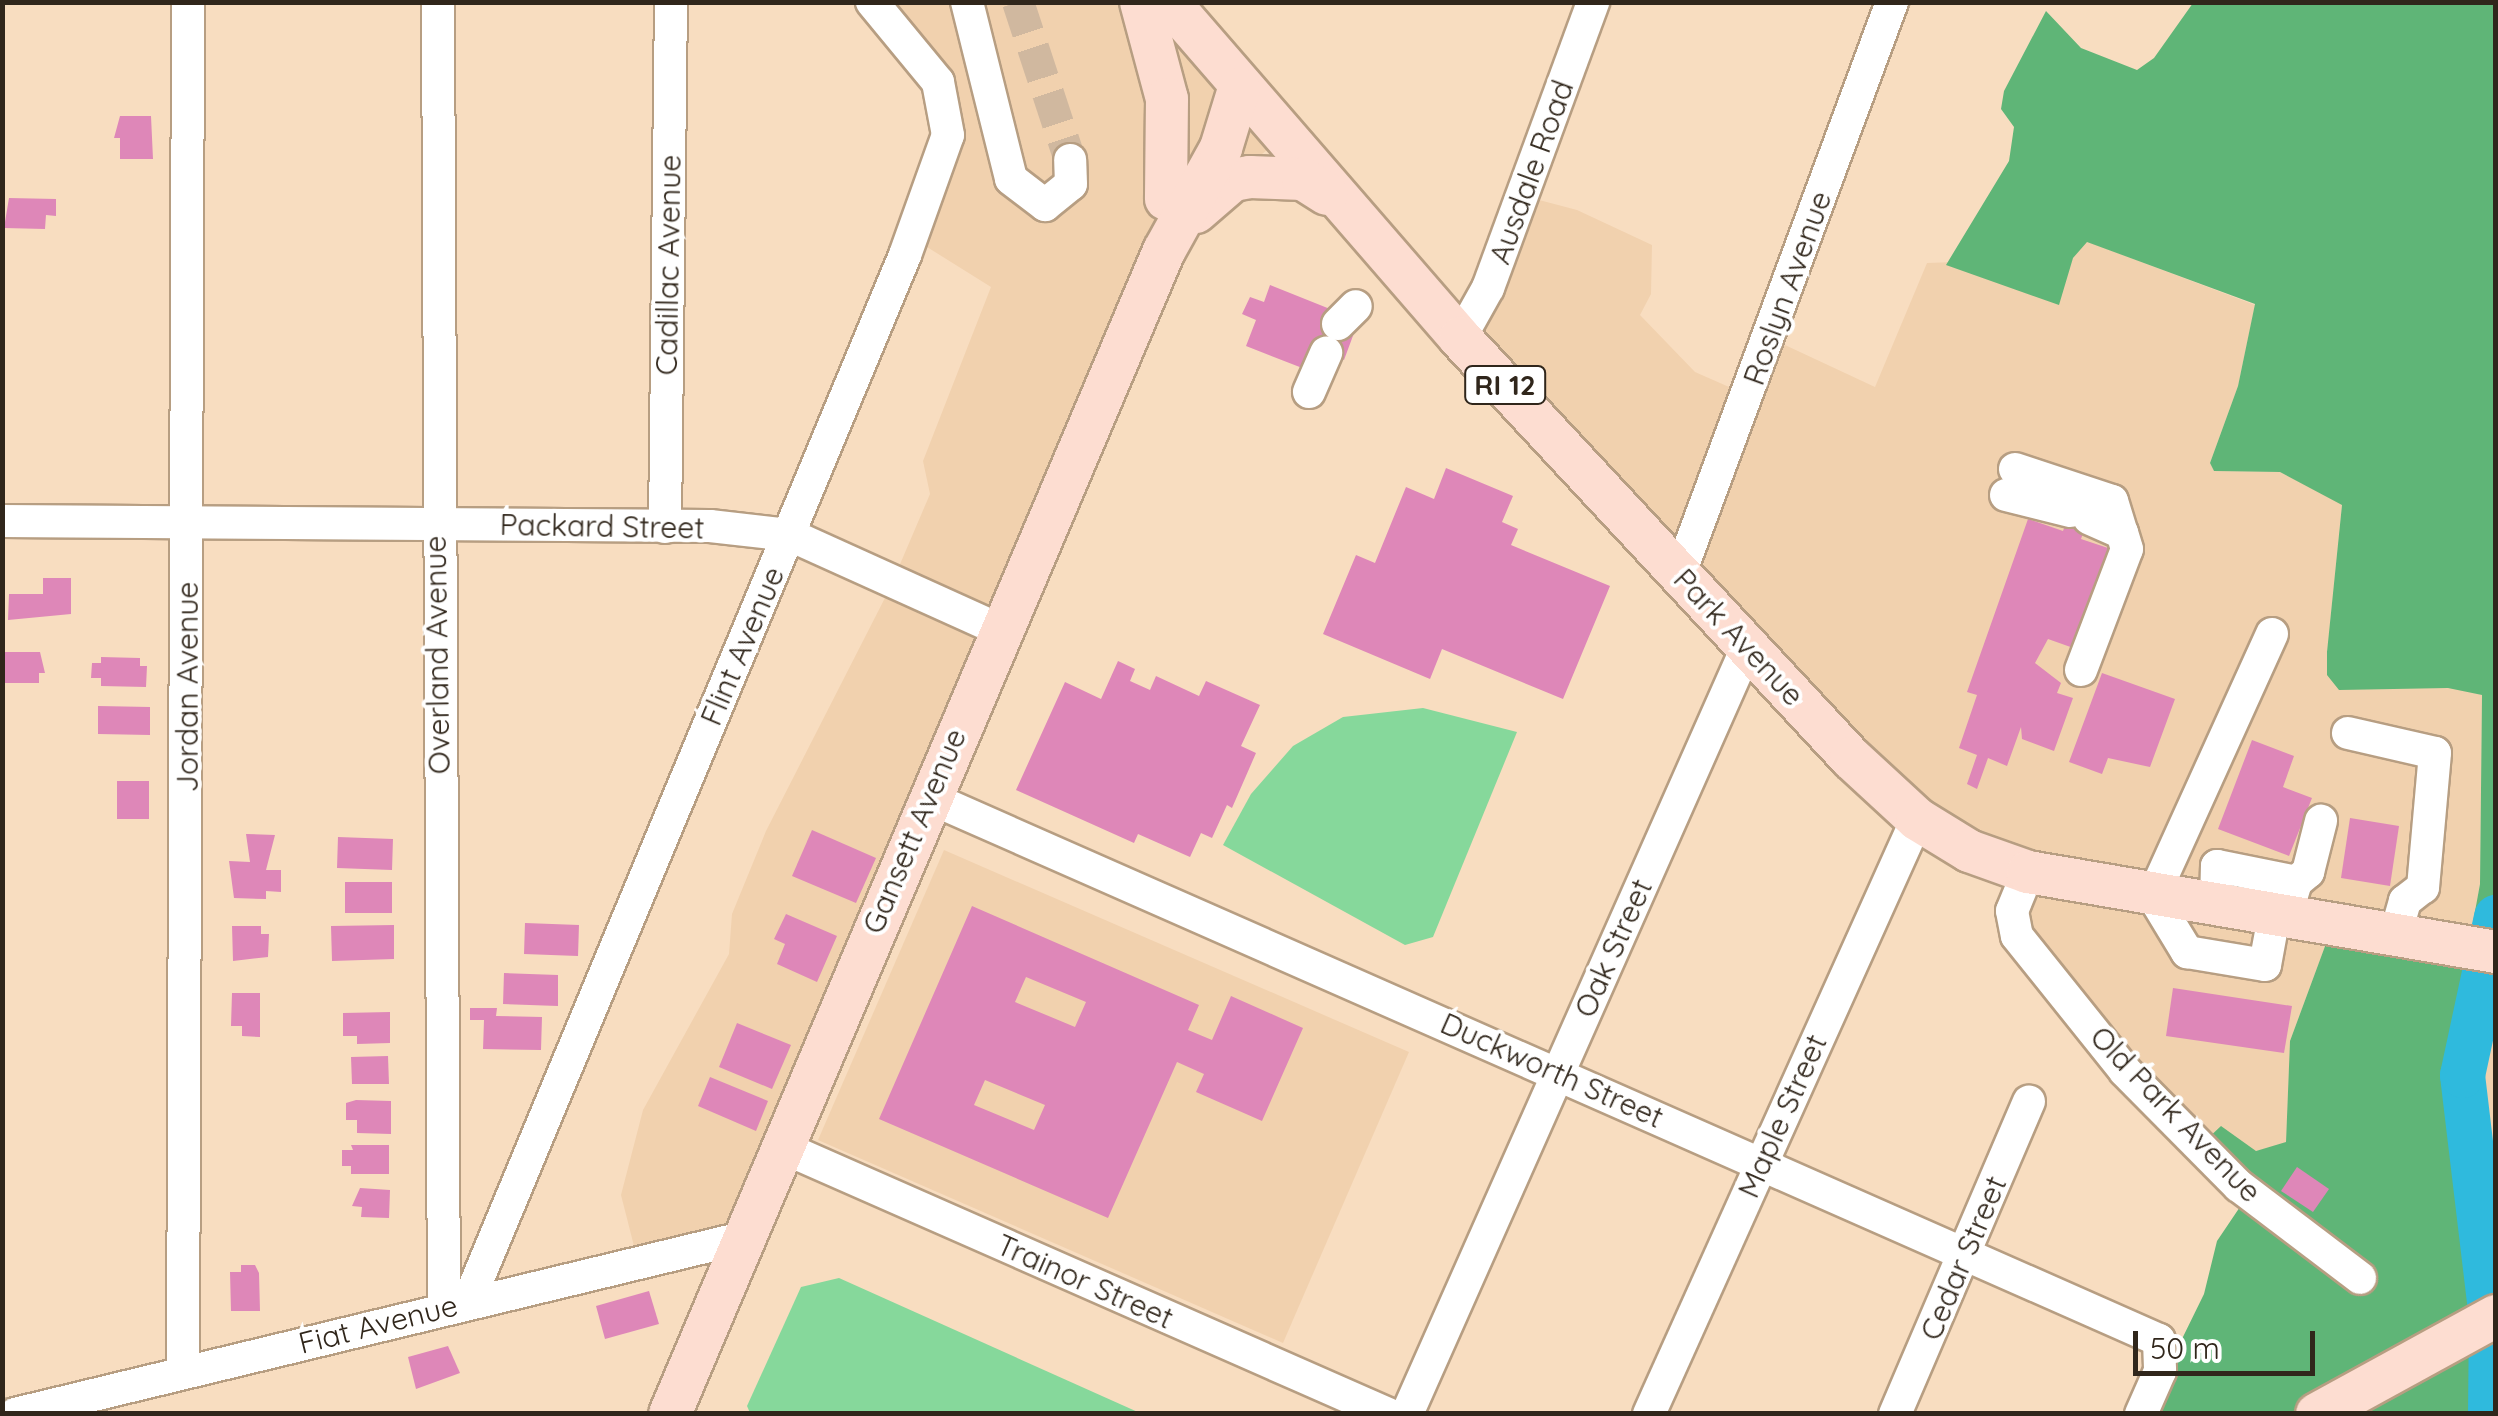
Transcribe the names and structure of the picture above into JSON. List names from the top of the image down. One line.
{"streets":{"main road":["RI 12","Park Avenue","Gansett Avenue"],"street":["Ausdale Road","Cadillac Avenue","Roslyn Avenue","Packard Street","Flint Avenue","Overland Avenue","Jordan Avenue","Oak Street","Duckworth Street","Old Park Avenue","Maple Street","Cedar Street","Trainor Street","Fiat Avenue"]},"crossings":[["Ausdale Road","Park Avenue"],["Cadillac Avenue","Packard Street"],["Roslyn Avenue","Park Avenue"],["Packard Street","Flint Avenue"],["Packard Street","Overland Avenue"],["Packard Street","Jordan Avenue"],["Packard Street","Gansett Avenue"],["Park Avenue","Gansett Avenue"],["Park Avenue","Oak Street"],["Park Avenue","Old Park Avenue"],["Park Avenue","Maple Street"],["Flint Avenue","Overland Avenue"],["Flint Avenue","Fiat Avenue"],["Overland Avenue","Fiat Avenue"],["Jordan Avenue","Fiat Avenue"],["Gansett Avenue","Duckworth Street"],["Gansett Avenue","Trainor Street"],["Gansett Avenue","Fiat Avenue"],["Oak Street","Duckworth Street"],["Duckworth Street","Maple Street"],["Duckworth Street","Cedar Street"]],"scale_bar":"50 m"}
